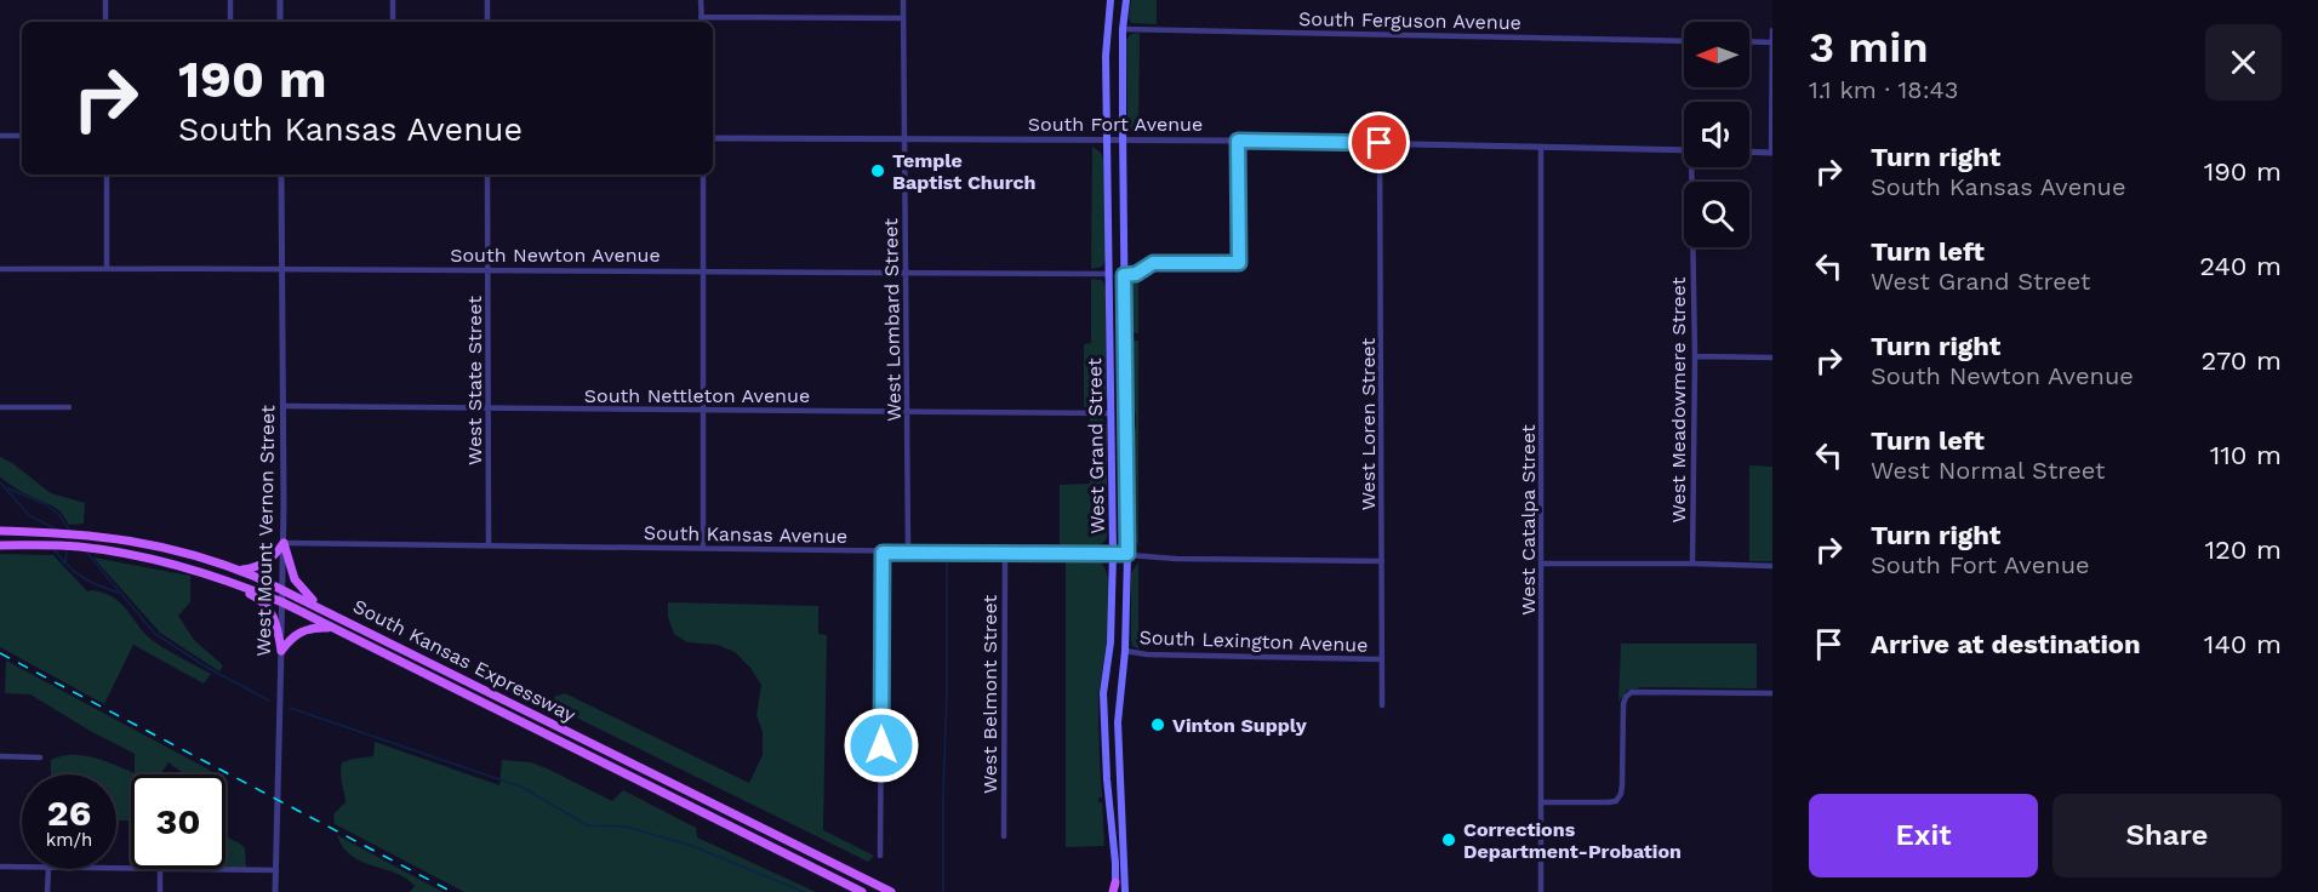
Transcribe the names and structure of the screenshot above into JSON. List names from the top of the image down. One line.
{"streets":{"main road":["West Grand Street","South Kansas Expressway"],"street":["South Ferguson Avenue","South Fort Avenue","South Newton Avenue","West Lombard Street","West State Street","South Nettleton Avenue","West Meadowmere Street","West Loren Street","West Catalpa Street","West Mount Vernon Street","South Kansas Avenue","South Lexington Avenue","West Belmont Street"]},"crossings":[["South Ferguson Avenue","West Grand Street"],["South Fort Avenue","West Lombard Street"],["South Fort Avenue","West Loren Street"],["South Fort Avenue","West Grand Street"],["South Fort Avenue","West Catalpa Street"],["South Newton Avenue","West Lombard Street"],["South Newton Avenue","West State Street"],["South Newton Avenue","West Grand Street"],["South Newton Avenue","West Mount Vernon Street"],["West Lombard Street","South Nettleton Avenue"],["West Lombard Street","South Kansas Avenue"],["West State Street","South Nettleton Avenue"],["West State Street","South Kansas Avenue"],["South Nettleton Avenue","West Grand Street"],["South Nettleton Avenue","West Mount Vernon Street"],["West Loren Street","South Kansas Avenue"],["West Loren Street","South Lexington Avenue"],["West Grand Street","South Kansas Avenue"],["West Grand Street","South Lexington Avenue"],["West Mount Vernon Street","South Kansas Avenue"],["West Mount Vernon Street","South Kansas Expressway"],["South Kansas Avenue","West Belmont Street"]],"places":["Temple Baptist Church","Vinton Supply","Corrections Department-Probation"],"north":"left","page":{"heading":["3 min","1.1 km · 18:43"],"turn":["190 m","South Kansas Avenue"],"list":[{"name":"Turn right","note":"South Kansas Avenue","value":"190 m"},{"name":"Turn left","note":"West Grand Street","value":"240 m"},{"name":"Turn right","note":"South Newton Avenue","value":"270 m"},{"name":"Turn left","note":"West Normal Street","value":"110 m"},{"name":"Turn right","note":"South Fort Avenue","value":"120 m"},{"name":"Arrive at destination","value":"140 m"}],"speed":"26 km/h","limit":"30","buttons":["Exit","Share"]}}
